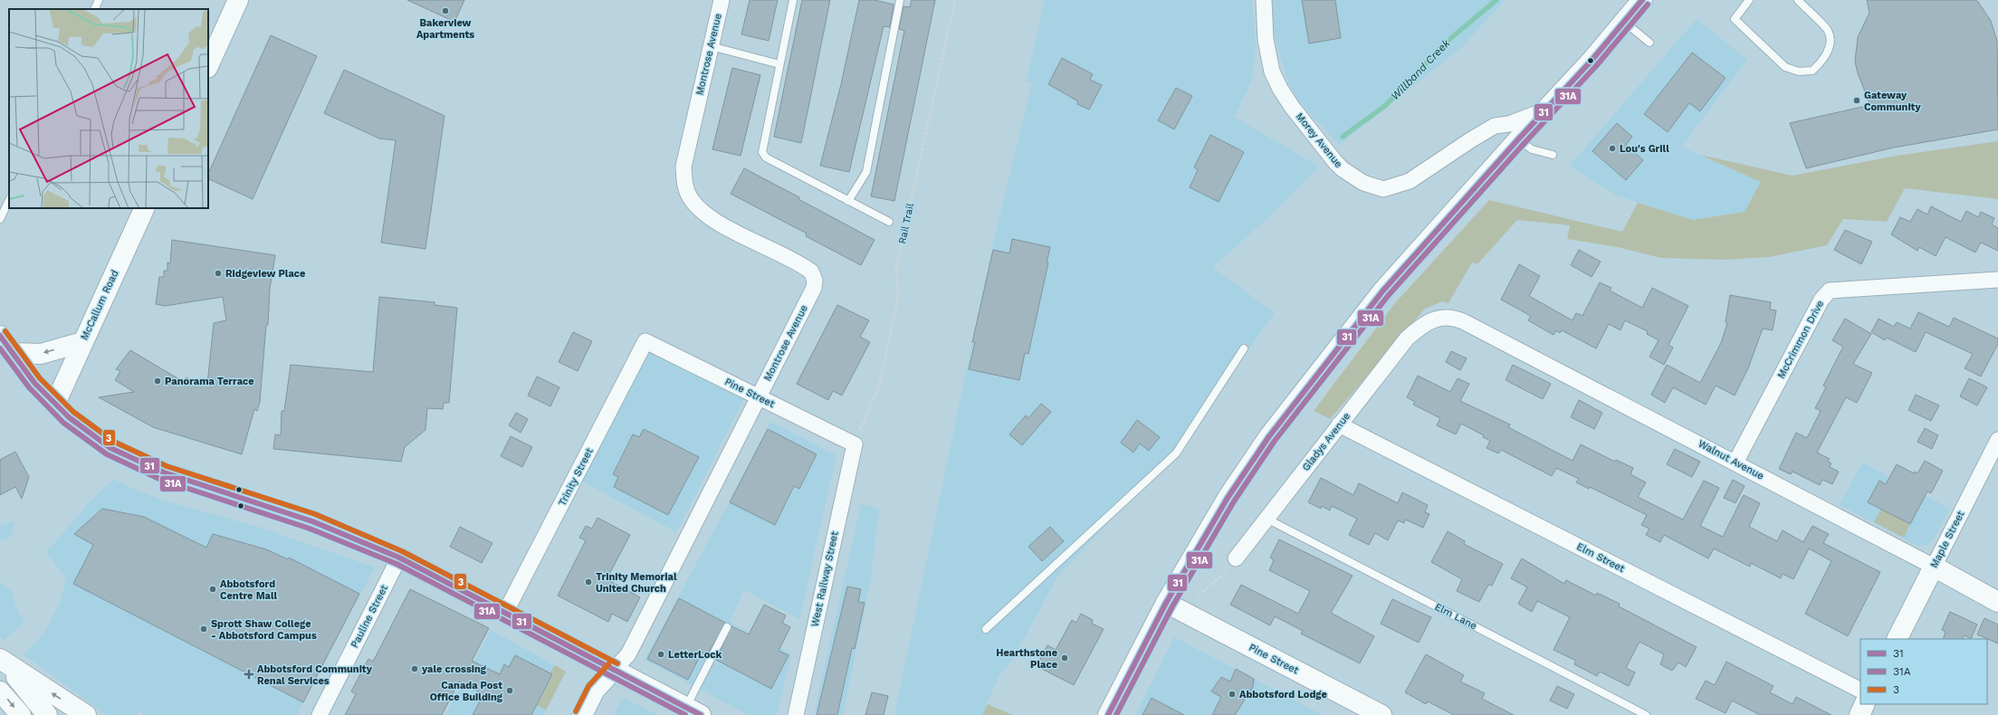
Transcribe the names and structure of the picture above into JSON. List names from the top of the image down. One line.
{"streets":{"main road":["Montrose Avenue","McCallum Road","Pine Street","Walnut Avenue","Maple Street"],"street":["Morey Avenue","McCrimmon Drive","Gladys Avenue","Trinity Street","Elm Street","West Railway Street","Pauline Street"],"lane":["Elm Lane"],"path":["Rail Trail"]},"crossings":[["Montrose Avenue","Pine Street"],["Rail Trail","Pine Street"],["Rail Trail","West Railway Street"],["McCrimmon Drive","Walnut Avenue"],["Pine Street","Trinity Street"],["Pine Street","West Railway Street"],["Gladys Avenue","Walnut Avenue"],["Gladys Avenue","Elm Street"],["Gladys Avenue","Elm Lane"],["Walnut Avenue","Maple Street"]],"water":["Willband Creek"],"places":{"other":["Bakerview Apartments","Gateway Community","Lou's Grill","Ridgeview Place","Panorama Terrace","Trinity Memorial United Church","Abbotsford Centre Mall","Sprott Shaw College - Abbotsford Campus","LetterLock","Hearthstone Place","yale crossing","Canada Post Office Building","Abbotsford Lodge"],"health":["Abbotsford Community Renal Services"]},"lines":["transit line 31","transit line 31A","transit line 3"],"legend":["31","31A","3"]}
